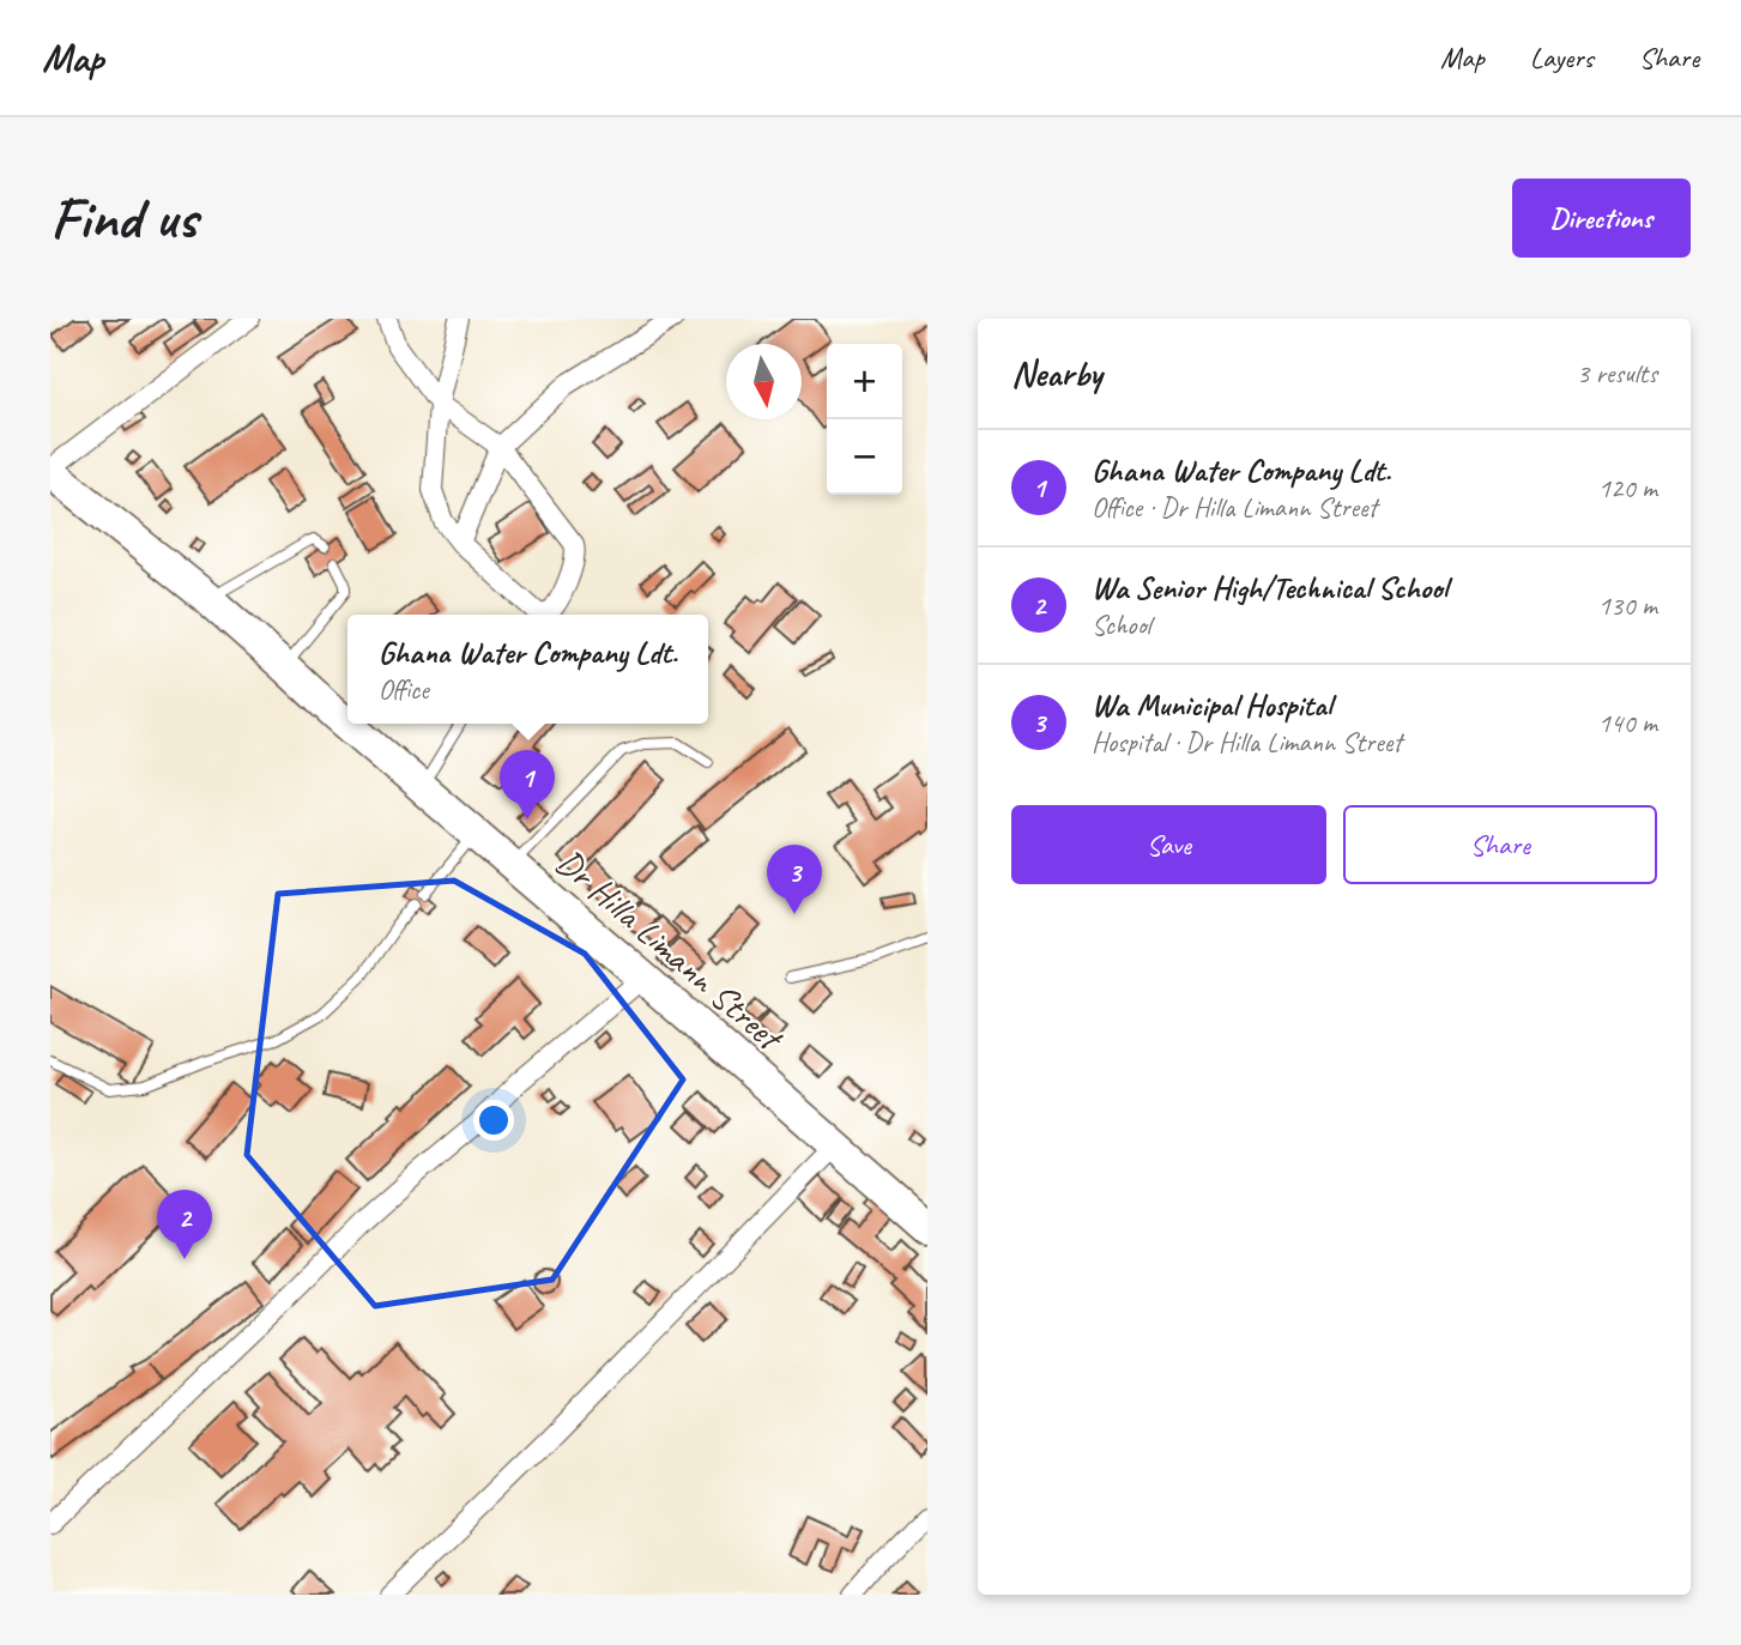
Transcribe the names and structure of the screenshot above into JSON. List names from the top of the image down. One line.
{"streets":{"highway":["Dr Hilla Limann Street"]},"north":"bottom","page":{"header":"Map","nav":["Map","Layers","Share"],"buttons":["Directions",["Save","Share"]],"title":"Find us","heading":["Nearby","3 results"],"map_buttons":["+","−"],"list":[{"mark":"1","name":"Ghana Water Company Ldt.","note":"Office · Dr Hilla Limann Street","value":"120 m"},{"mark":"2","name":"Wa Senior High/Technical School","note":"School","value":"130 m"},{"mark":"3","name":"Wa Municipal Hospital","note":"Hospital · Dr Hilla Limann Street","value":"140 m"}],"popup":["Ghana Water Company Ldt.","Office"],"pins":["1","3","2"]}}
